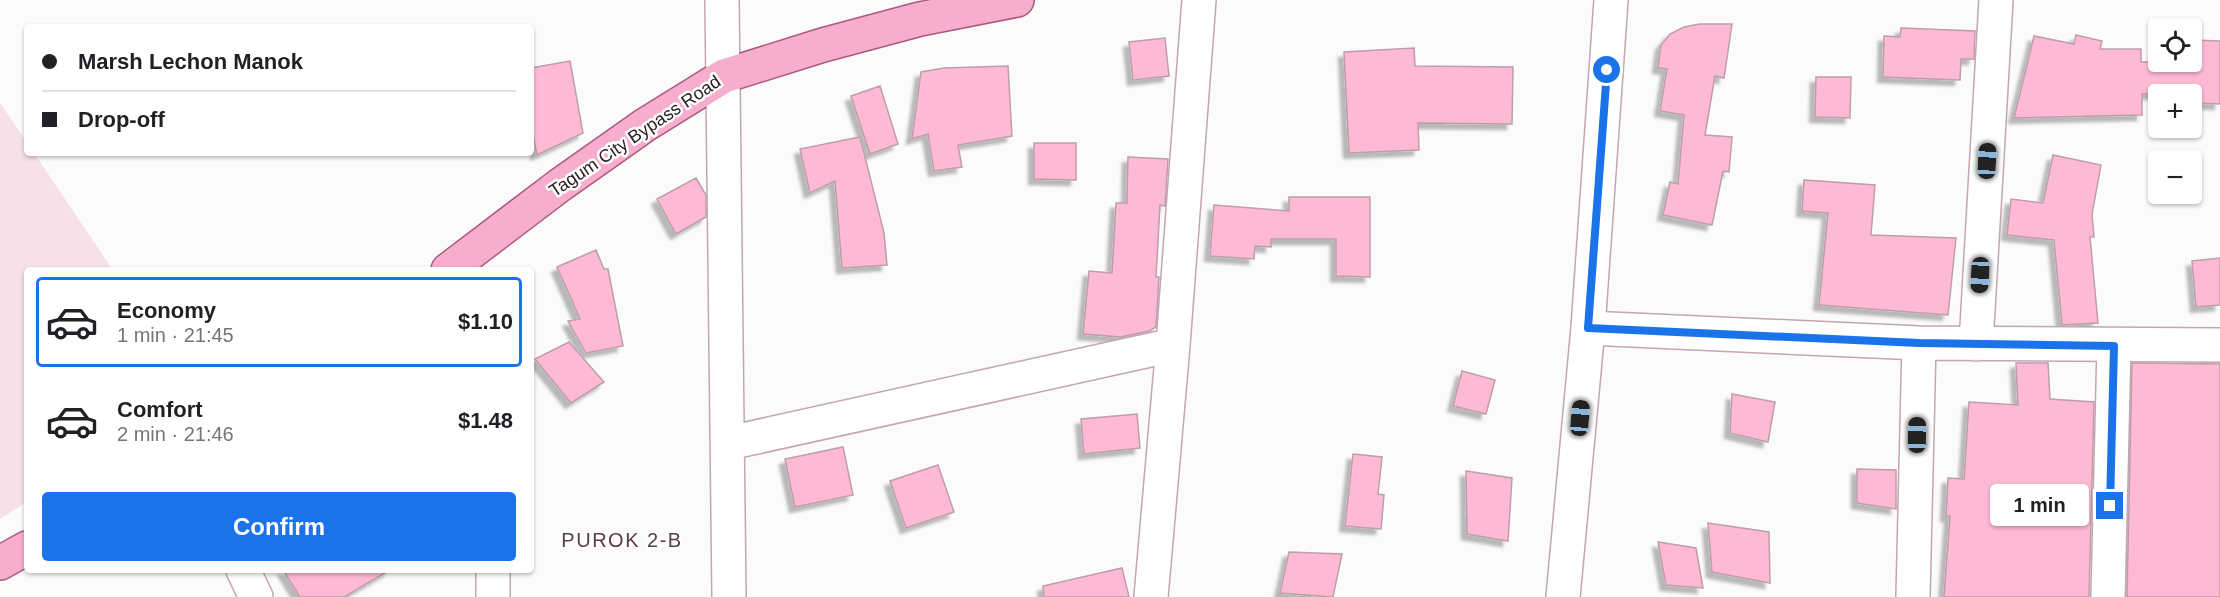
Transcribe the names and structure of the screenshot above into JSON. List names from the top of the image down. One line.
{"streets":{"main road":["Tagum City Bypass Road"]},"districts":["PUROK 2-B"],"page":{"map_buttons":["+","−"],"banner":["Marsh Lechon Manok","Drop-off"],"list":[{"name":"Economy","note":"1 min · 21:45","value":"$1.10"},{"name":"Comfort","note":"2 min · 21:46","value":"$1.48"}],"buttons":"Confirm","bubble":"1 min"}}
